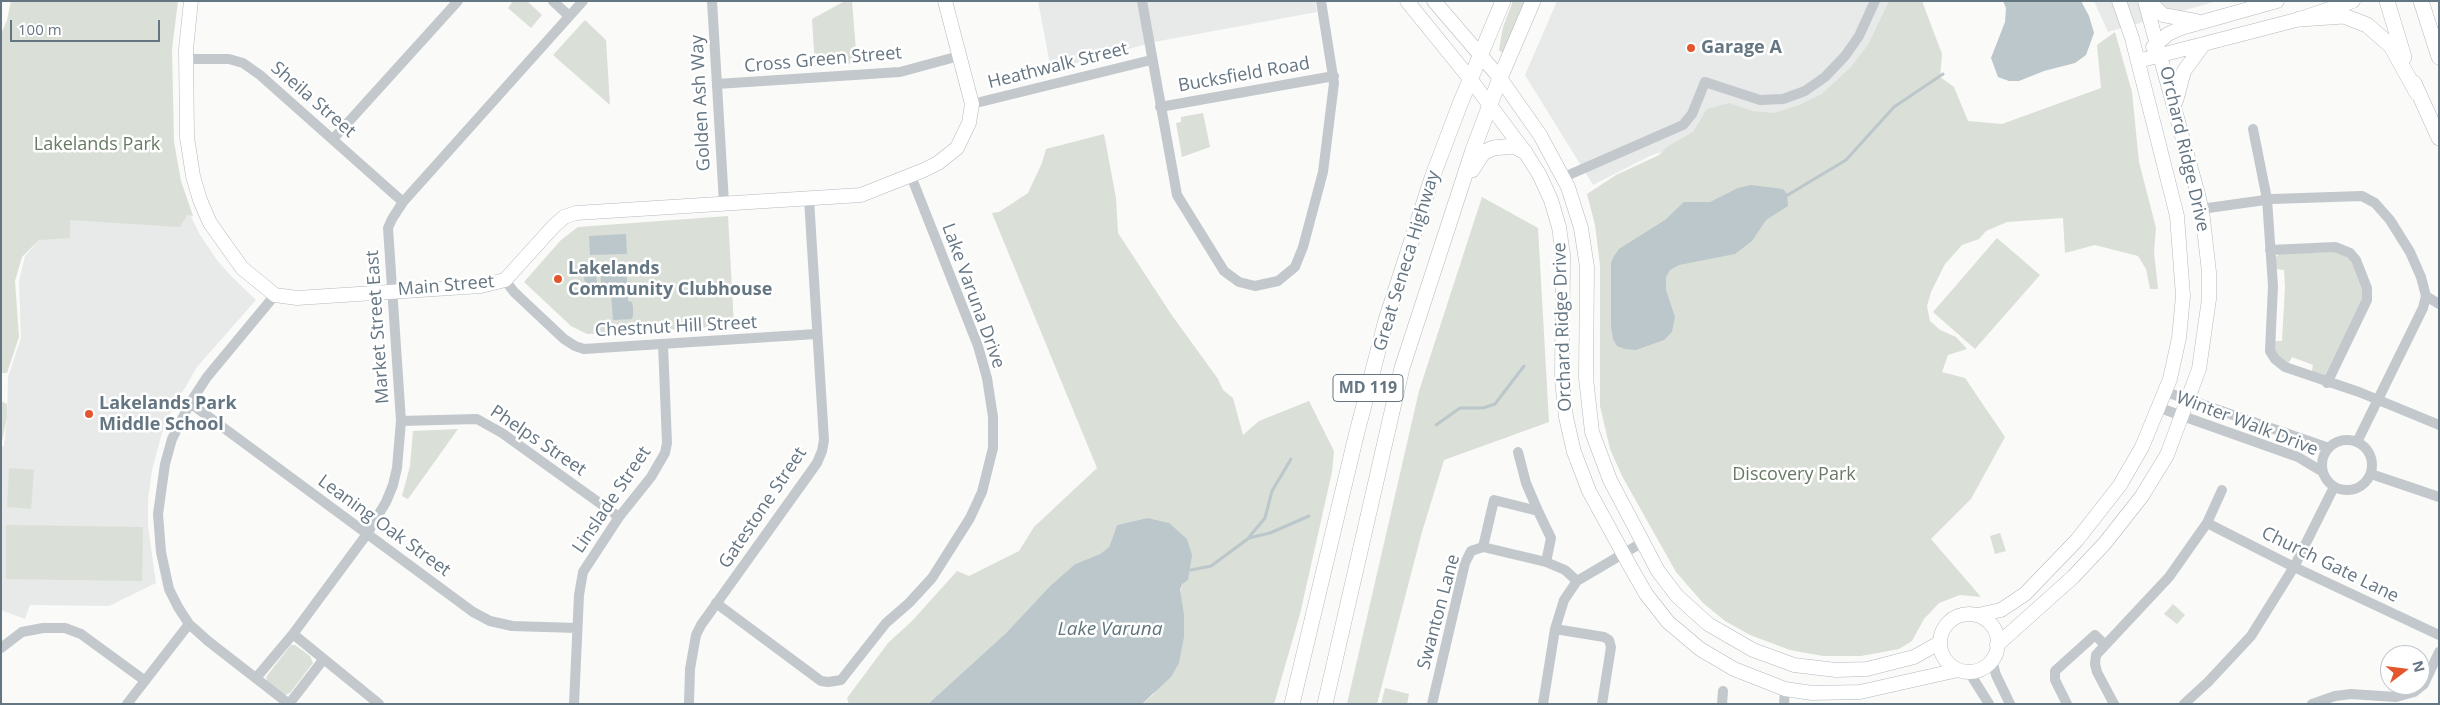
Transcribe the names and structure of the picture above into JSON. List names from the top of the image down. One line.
{"streets":{"main road":["Great Seneca Highway","MD 119"],"street":["Cross Green Street","Heathwalk Street","Bucksfield Road","Sheila Street","Golden Ash Way","Orchard Ridge Drive","Main Street","Lake Varuna Drive","Market Street East","Chestnut Hill Street","Winter Walk Drive","Phelps Street","Linslade Street","Gatestone Street","Leaning Oak Street","Church Gate Lane","Swanton Lane"]},"crossings":[["Cross Green Street","Golden Ash Way"],["Cross Green Street","Main Street"],["Heathwalk Street","Main Street"],["Sheila Street","Main Street"],["Sheila Street","Market Street East"],["Golden Ash Way","Main Street"],["Orchard Ridge Drive","Great Seneca Highway"],["Orchard Ridge Drive","Winter Walk Drive"],["Main Street","Lake Varuna Drive"],["Main Street","Market Street East"],["Main Street","Chestnut Hill Street"],["Main Street","Gatestone Street"],["Lake Varuna Drive","Gatestone Street"],["Market Street East","Phelps Street"],["Market Street East","Leaning Oak Street"],["Chestnut Hill Street","Linslade Street"],["Chestnut Hill Street","Gatestone Street"],["Phelps Street","Linslade Street"],["Linslade Street","Leaning Oak Street"]],"water":["Lake Varuna"],"parks":["Lakelands Park","Discovery Park"],"places":["Garage A","Lakelands Community Clubhouse","Lakelands Park Middle School"],"scale_bar":"100 m","north":"right"}
